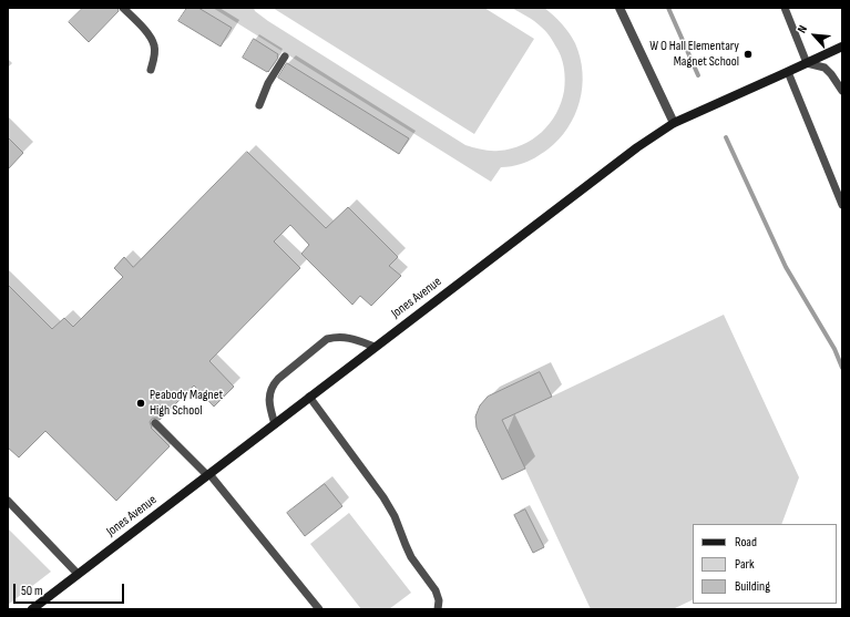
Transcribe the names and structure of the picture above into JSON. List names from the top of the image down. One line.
{"streets":{"street":["Jones Avenue"]},"places":["W O Hall Elementary Magnet School","Peabody Magnet High School"],"legend":["Road","Park","Building"],"scale_bar":"50 m","north":"top left"}
